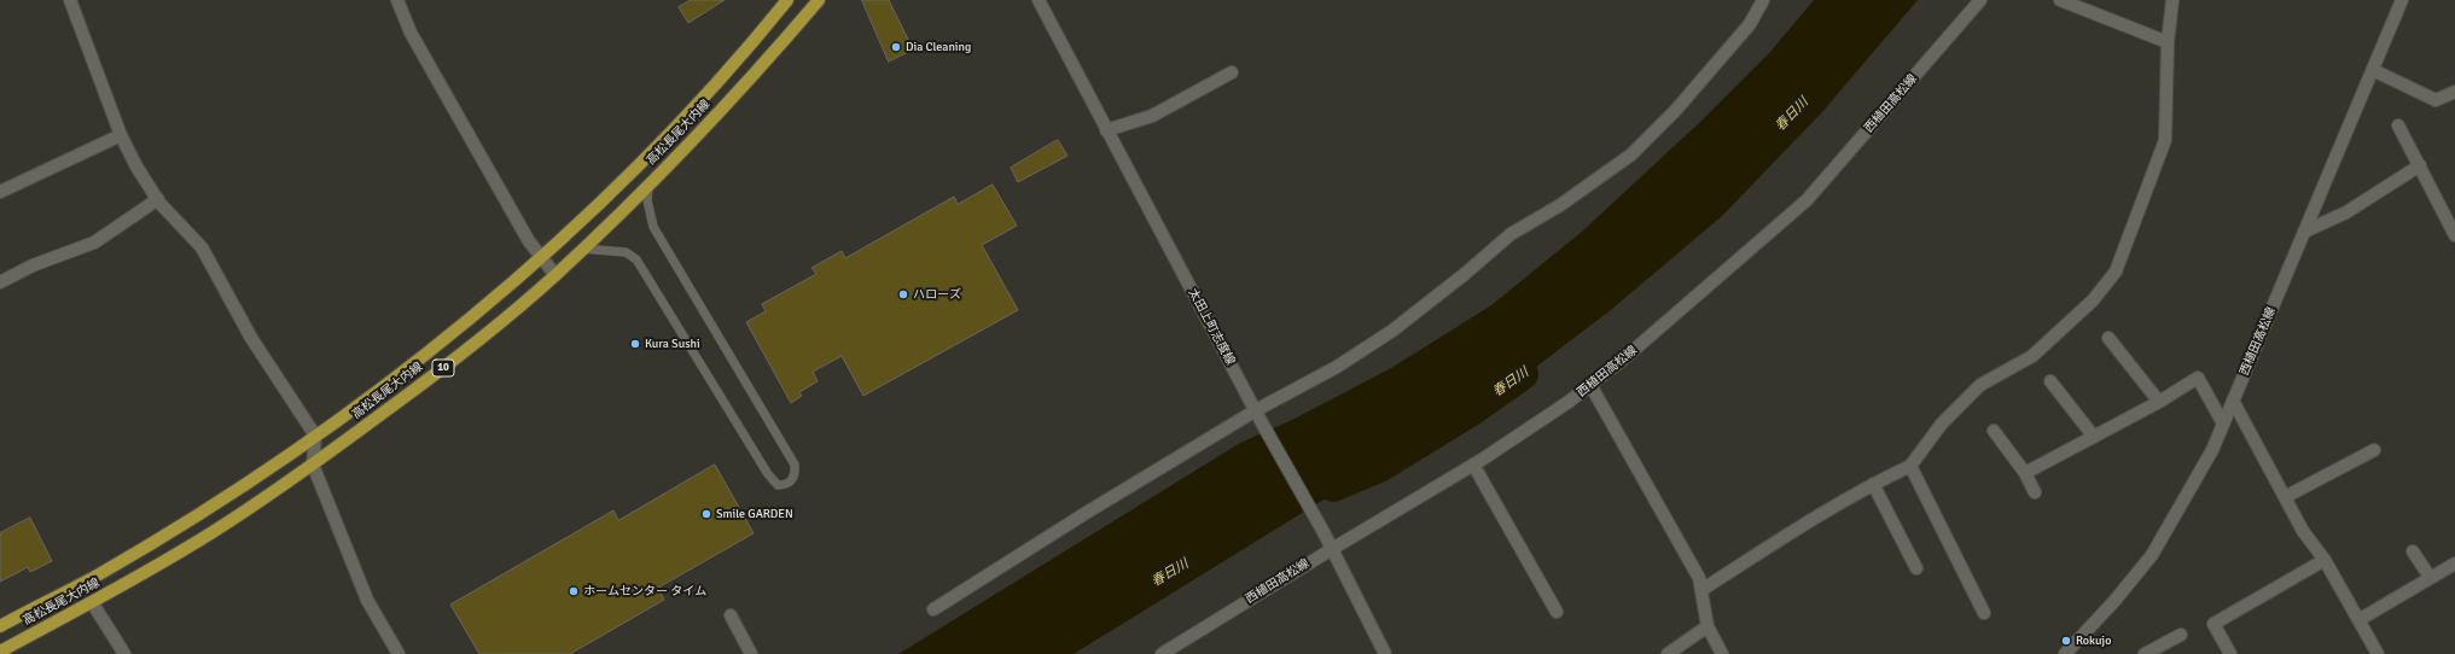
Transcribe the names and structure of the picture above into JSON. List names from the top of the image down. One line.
{"streets":{"main road":["高松長尾大内線","10"],"street":["西植田高松線","太田上町志度線"]},"crossings":[["西植田高松線","太田上町志度線"]],"water":["春日川"],"places":["Dia Cleaning","ハローズ","Kura Sushi","Smile GARDEN","ホームセンター タイム","Rokujo"]}
